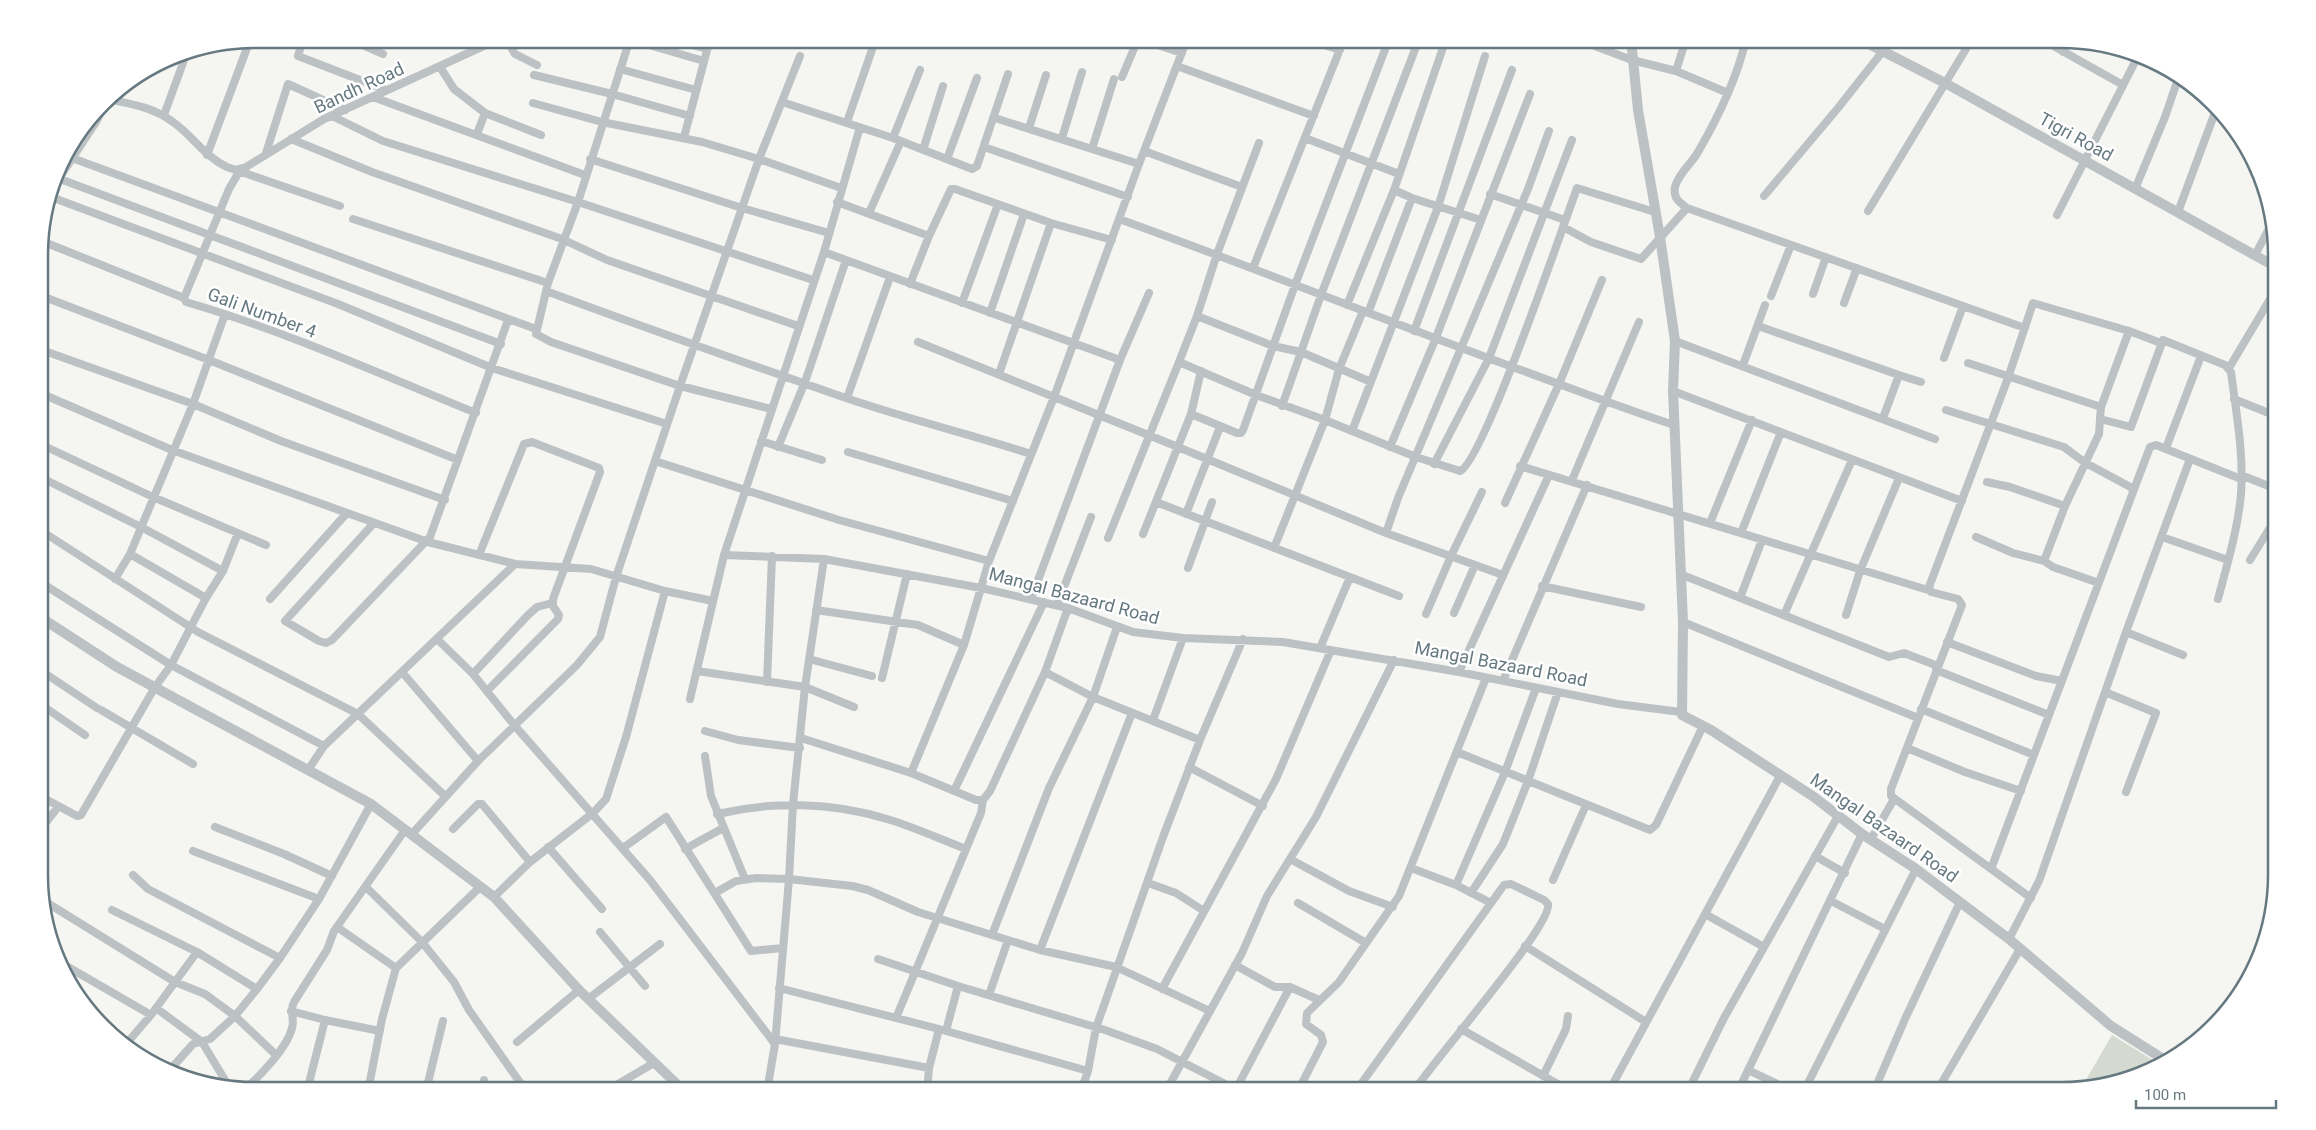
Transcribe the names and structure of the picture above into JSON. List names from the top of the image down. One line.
{"streets":{"street":["Bandh Road","Tigri Road","Gali Number 4","Mangal Bazaard Road"]},"scale_bar":"100 m"}
